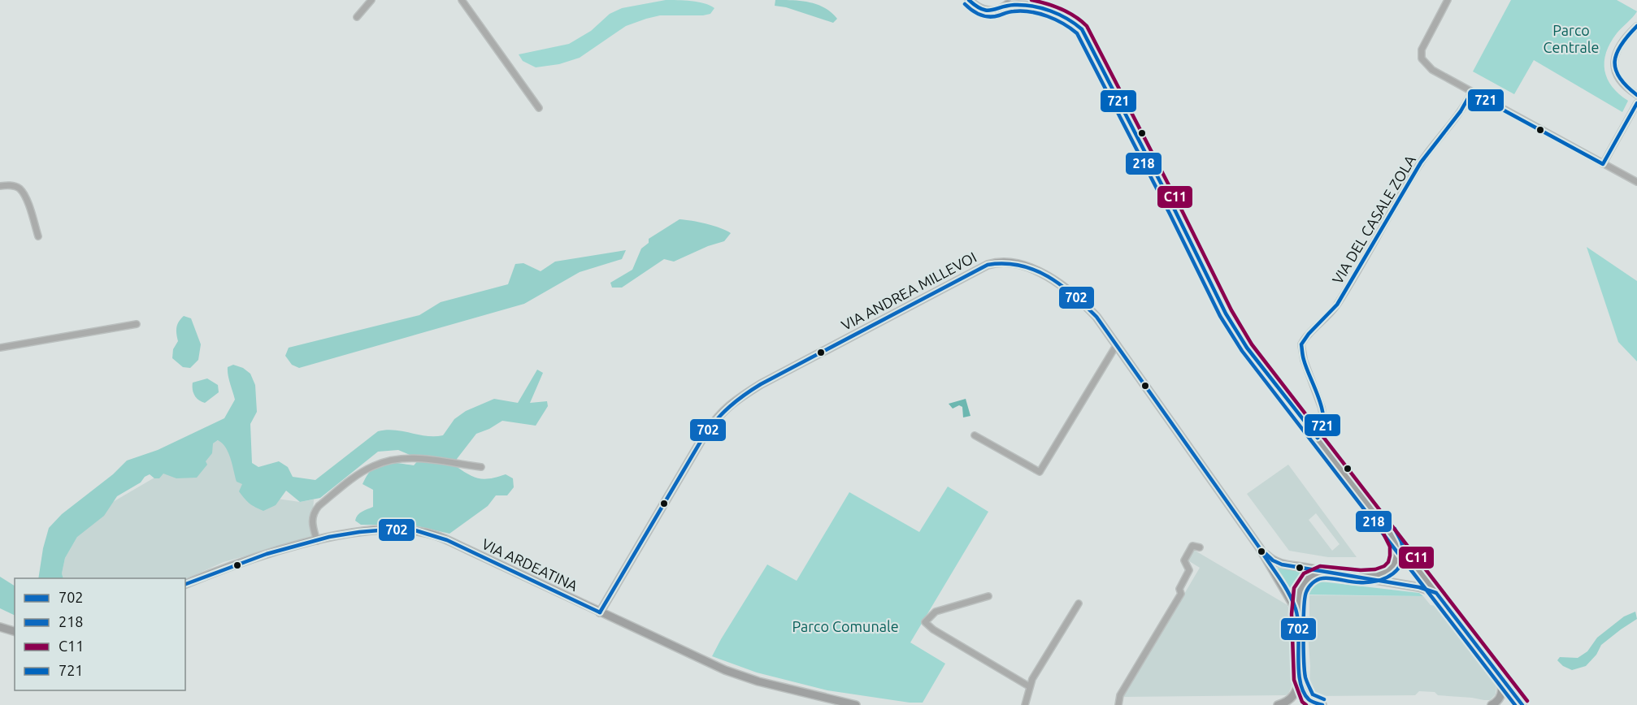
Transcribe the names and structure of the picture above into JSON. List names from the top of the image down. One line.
{"streets":{"street":["VIA DEL CASALE ZOLA","VIA ANDREA MILLEVOI","VIA ARDEATINA"]},"crossings":[["VIA ANDREA MILLEVOI","VIA ARDEATINA"]],"parks":["Parco Centrale","Parco Comunale"],"lines":["transit line C11","transit line 721","transit line 218","transit line 702"],"legend":["702","218","C11","721"]}
